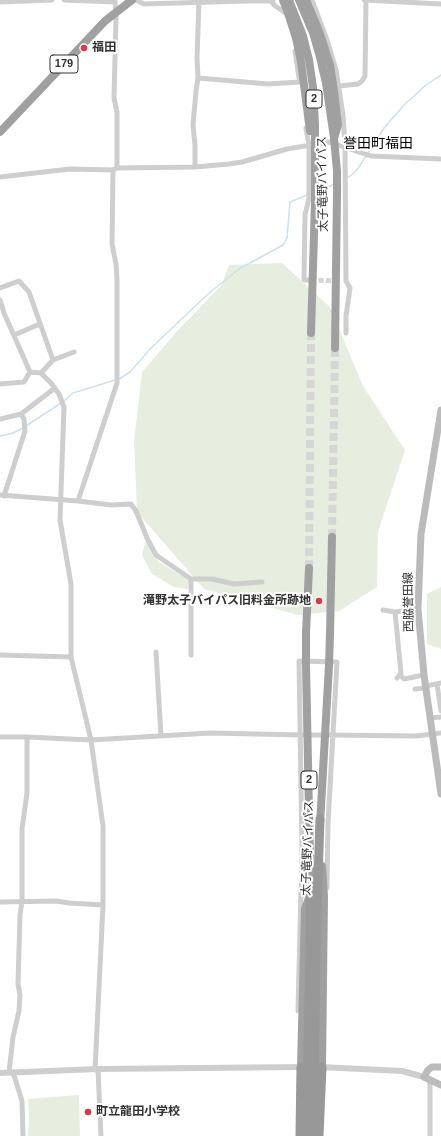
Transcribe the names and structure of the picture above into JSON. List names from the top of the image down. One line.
{"streets":{"highway":["179","2","太子竜野バイパス"],"main road":["西脇誉田線"]},"districts":["誉田町福田"],"places":["福田","滝野太子バイパス旧料金所跡地","町立龍田小学校"]}
